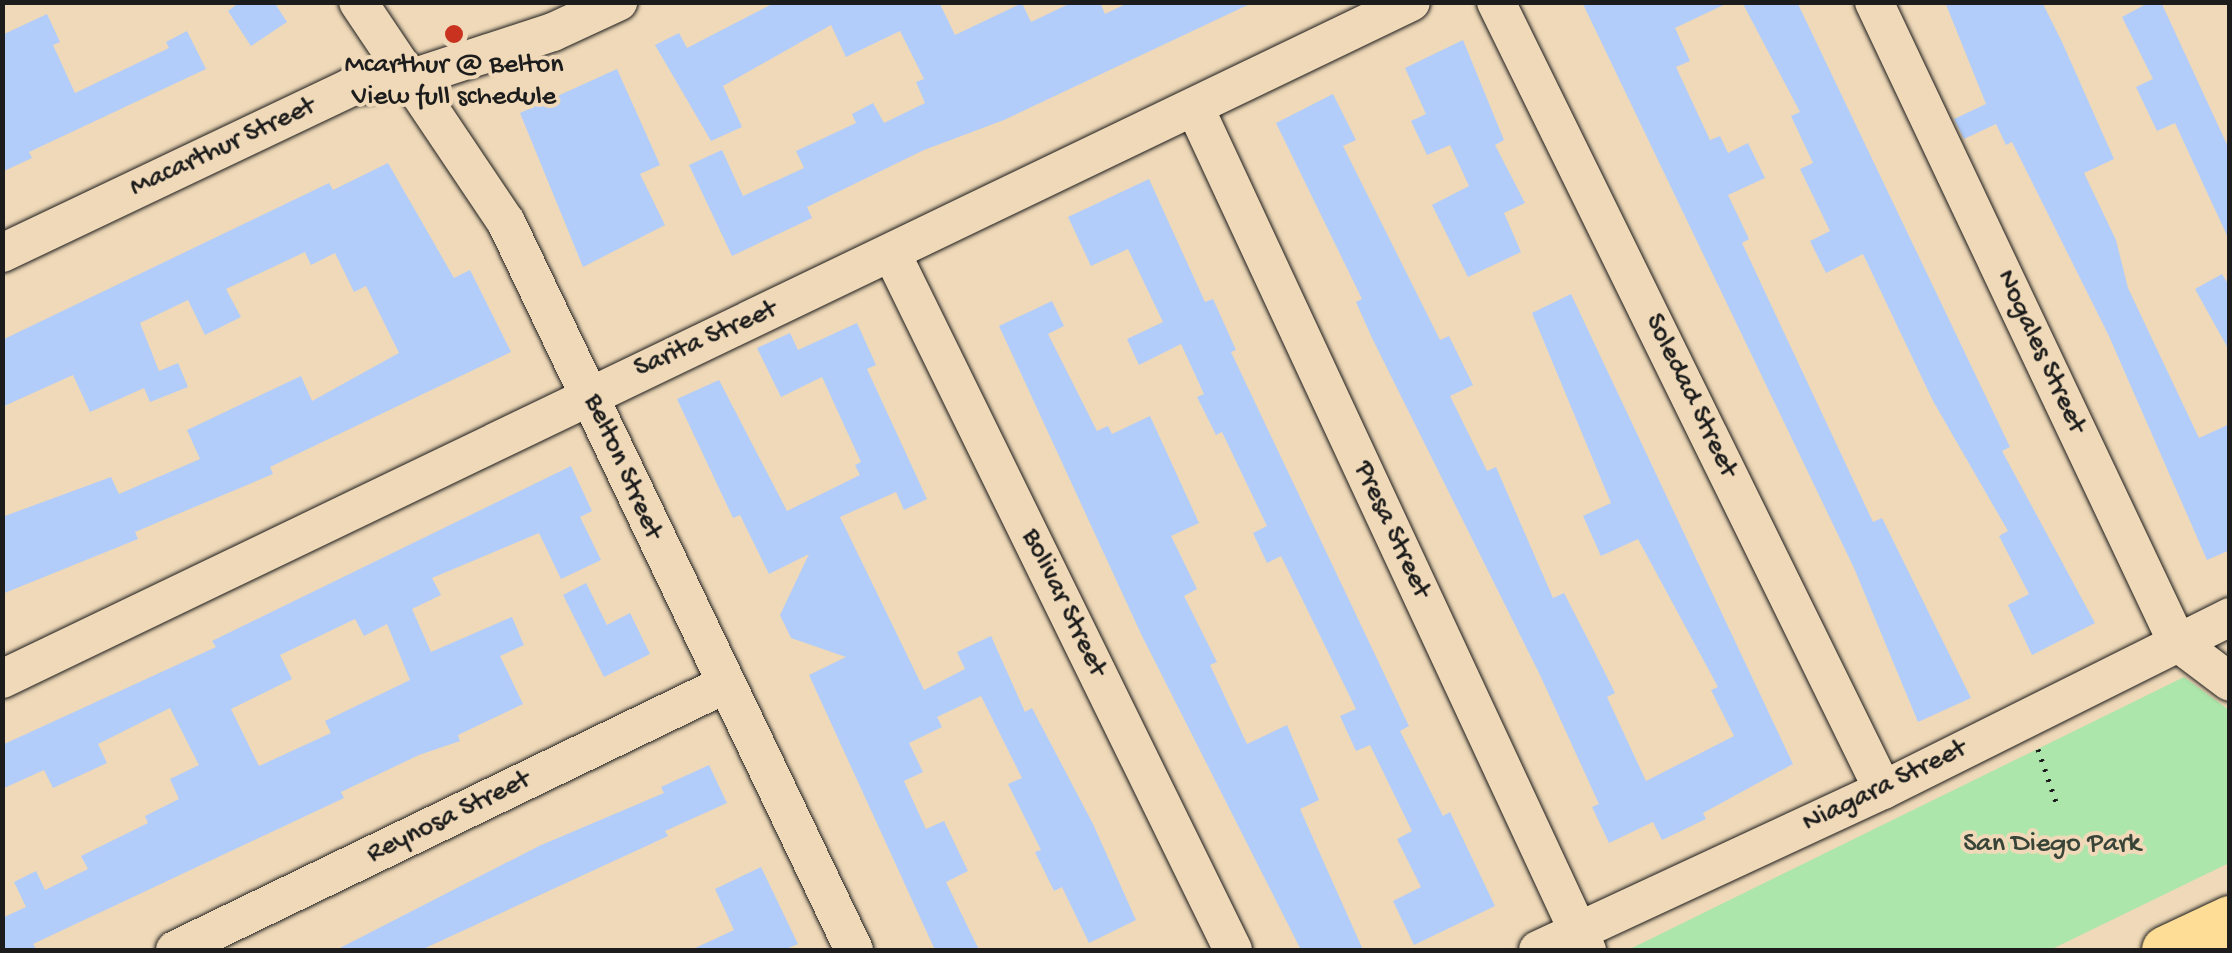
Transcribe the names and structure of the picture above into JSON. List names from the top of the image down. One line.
{"streets":{"street":["Macarthur Street","Sarita Street","Nogales Street","Soledad Street","Belton Street","Presa Street","Bolivar Street","Niagara Street","Reynosa Street"]},"crossings":[["Macarthur Street","Belton Street"],["Sarita Street","Belton Street"],["Sarita Street","Presa Street"],["Sarita Street","Bolivar Street"],["Nogales Street","Niagara Street"],["Soledad Street","Niagara Street"],["Belton Street","Reynosa Street"],["Presa Street","Niagara Street"]],"parks":["San Diego Park"],"places":["Mcarthur @ Belton View full schedule"]}
